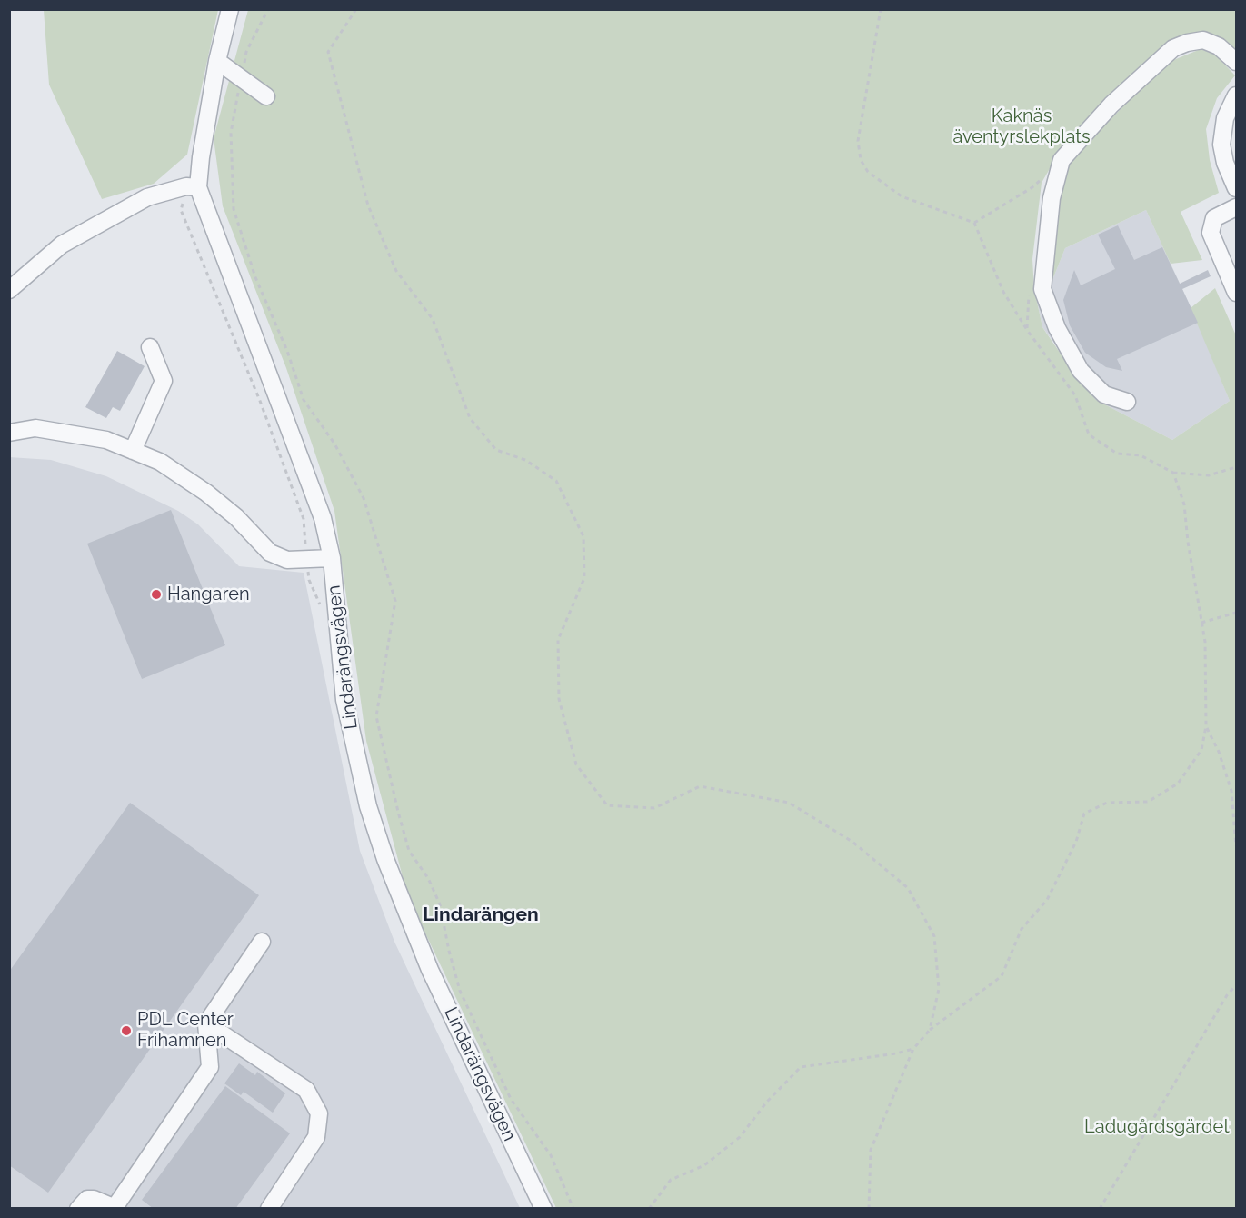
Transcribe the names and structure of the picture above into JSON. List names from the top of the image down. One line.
{"streets":{"street":["Lindarängsvägen"]},"districts":["Lindarängen"],"parks":["Kaknäs äventyrslekplats","Ladugårdsgärdet"],"places":["Hangaren","PDL Center Frihamnen"]}
